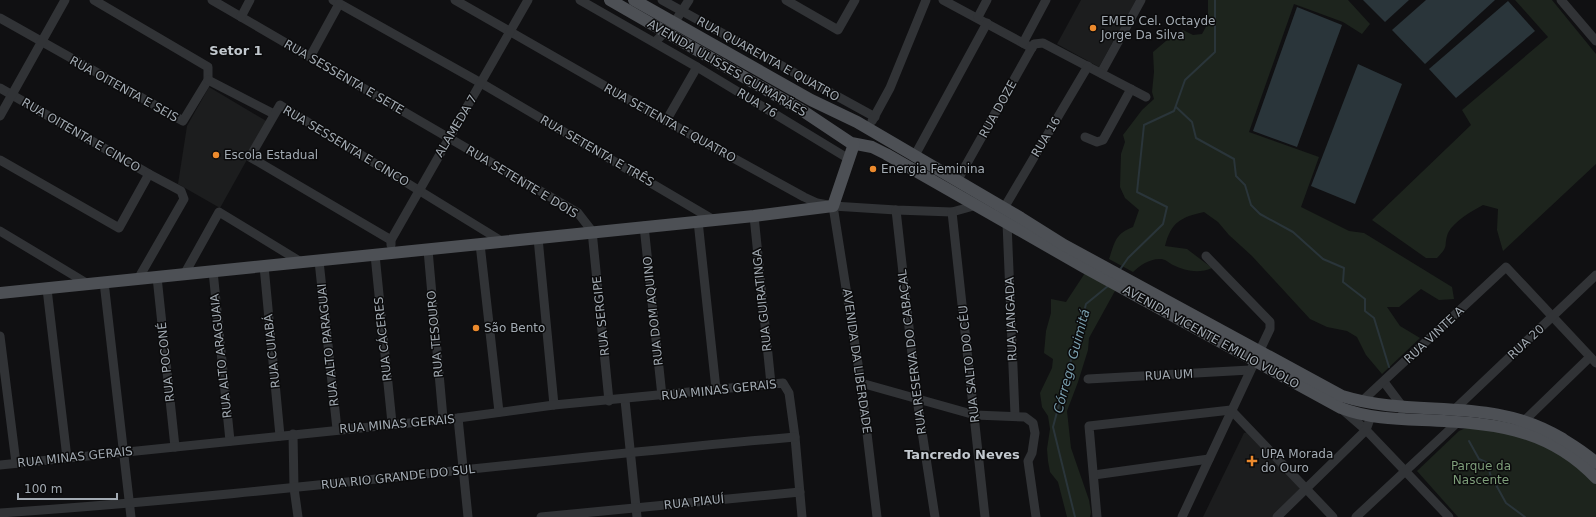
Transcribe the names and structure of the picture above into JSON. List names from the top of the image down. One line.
{"streets":{"main road":["AVENIDA ULISSES GUIMARÃES","AVENIDA VICENTE EMILIO VUOLO"],"street":["RUA QUARENTA E QUATRO","RUA SESSENTA E SETE","RUA OITENTA E SEIS","RUA 76","RUA DOZE","RUA SETENTA E QUATRO","ALAMEDA 7","RUA OITENTA E CINCO","RUA 16","RUA SESSENTA E CINCO","RUA SETENTA E TRÊS","RUA SETENTE E DOIS","RUA GUIRATINGA","RUA DOM AQUINO","RUA SERGIPE","RUA JANGADA","RUA TESOURO","RUA VINTE A","RUA CÁCERES","RUA 20","RUA ALTO PARAGUAI","RUA CUIABÁ","RUA RESERVA DO CABAÇAL","RUA ALTO ARAGUAIA","AVENIDA DA LIBERDADE","RUA POCONÉ","RUA SALTO DO CÉU","RUA UM","RUA MINAS GERAIS","RUA RIO GRANDE DO SUL","RUA PIAUÍ"]},"crossings":[["AVENIDA ULISSES GUIMARÃES","AVENIDA VICENTE EMILIO VUOLO"],["RUA SESSENTA E SETE","ALAMEDA 7"],["RUA SESSENTA E SETE","RUA SETENTE E DOIS"],["RUA DOZE","AVENIDA VICENTE EMILIO VUOLO"],["RUA SETENTA E QUATRO","ALAMEDA 7"],["RUA SETENTA E QUATRO","AVENIDA VICENTE EMILIO VUOLO"],["RUA SETENTA E QUATRO","RUA RESERVA DO CABAÇAL"],["RUA SETENTA E QUATRO","AVENIDA DA LIBERDADE"],["RUA SETENTA E QUATRO","RUA SALTO DO CÉU"],["ALAMEDA 7","RUA SESSENTA E CINCO"],["ALAMEDA 7","RUA SETENTA E TRÊS"],["ALAMEDA 7","RUA SETENTE E DOIS"],["RUA 16","AVENIDA VICENTE EMILIO VUOLO"],["RUA SETENTE E DOIS","RUA SERGIPE"],["RUA GUIRATINGA","RUA MINAS GERAIS"],["RUA DOM AQUINO","RUA MINAS GERAIS"],["RUA SERGIPE","RUA MINAS GERAIS"],["RUA JANGADA","AVENIDA VICENTE EMILIO VUOLO"],["RUA TESOURO","RUA MINAS GERAIS"],["RUA VINTE A","AVENIDA VICENTE EMILIO VUOLO"],["RUA VINTE A","RUA 20"],["AVENIDA VICENTE EMILIO VUOLO","RUA 20"],["AVENIDA VICENTE EMILIO VUOLO","RUA UM"],["RUA CÁCERES","RUA MINAS GERAIS"],["RUA ALTO PARAGUAI","RUA MINAS GERAIS"],["RUA CUIABÁ","RUA MINAS GERAIS"],["RUA ALTO ARAGUAIA","RUA MINAS GERAIS"],["RUA POCONÉ","RUA MINAS GERAIS"],["RUA MINAS GERAIS","RUA RIO GRANDE DO SUL"]],"districts":["Setor 1","Tancredo Neves"],"water":["Córrego Guimitá"],"parks":["Parque da Nascente"],"places":{"other":["EMEB Cel. Octayde Jorge Da Silva","Escola Estadual","Energia Feminina","São Bento"],"health":["UPA Morada do Ouro"]},"scale_bar":"100 m"}
